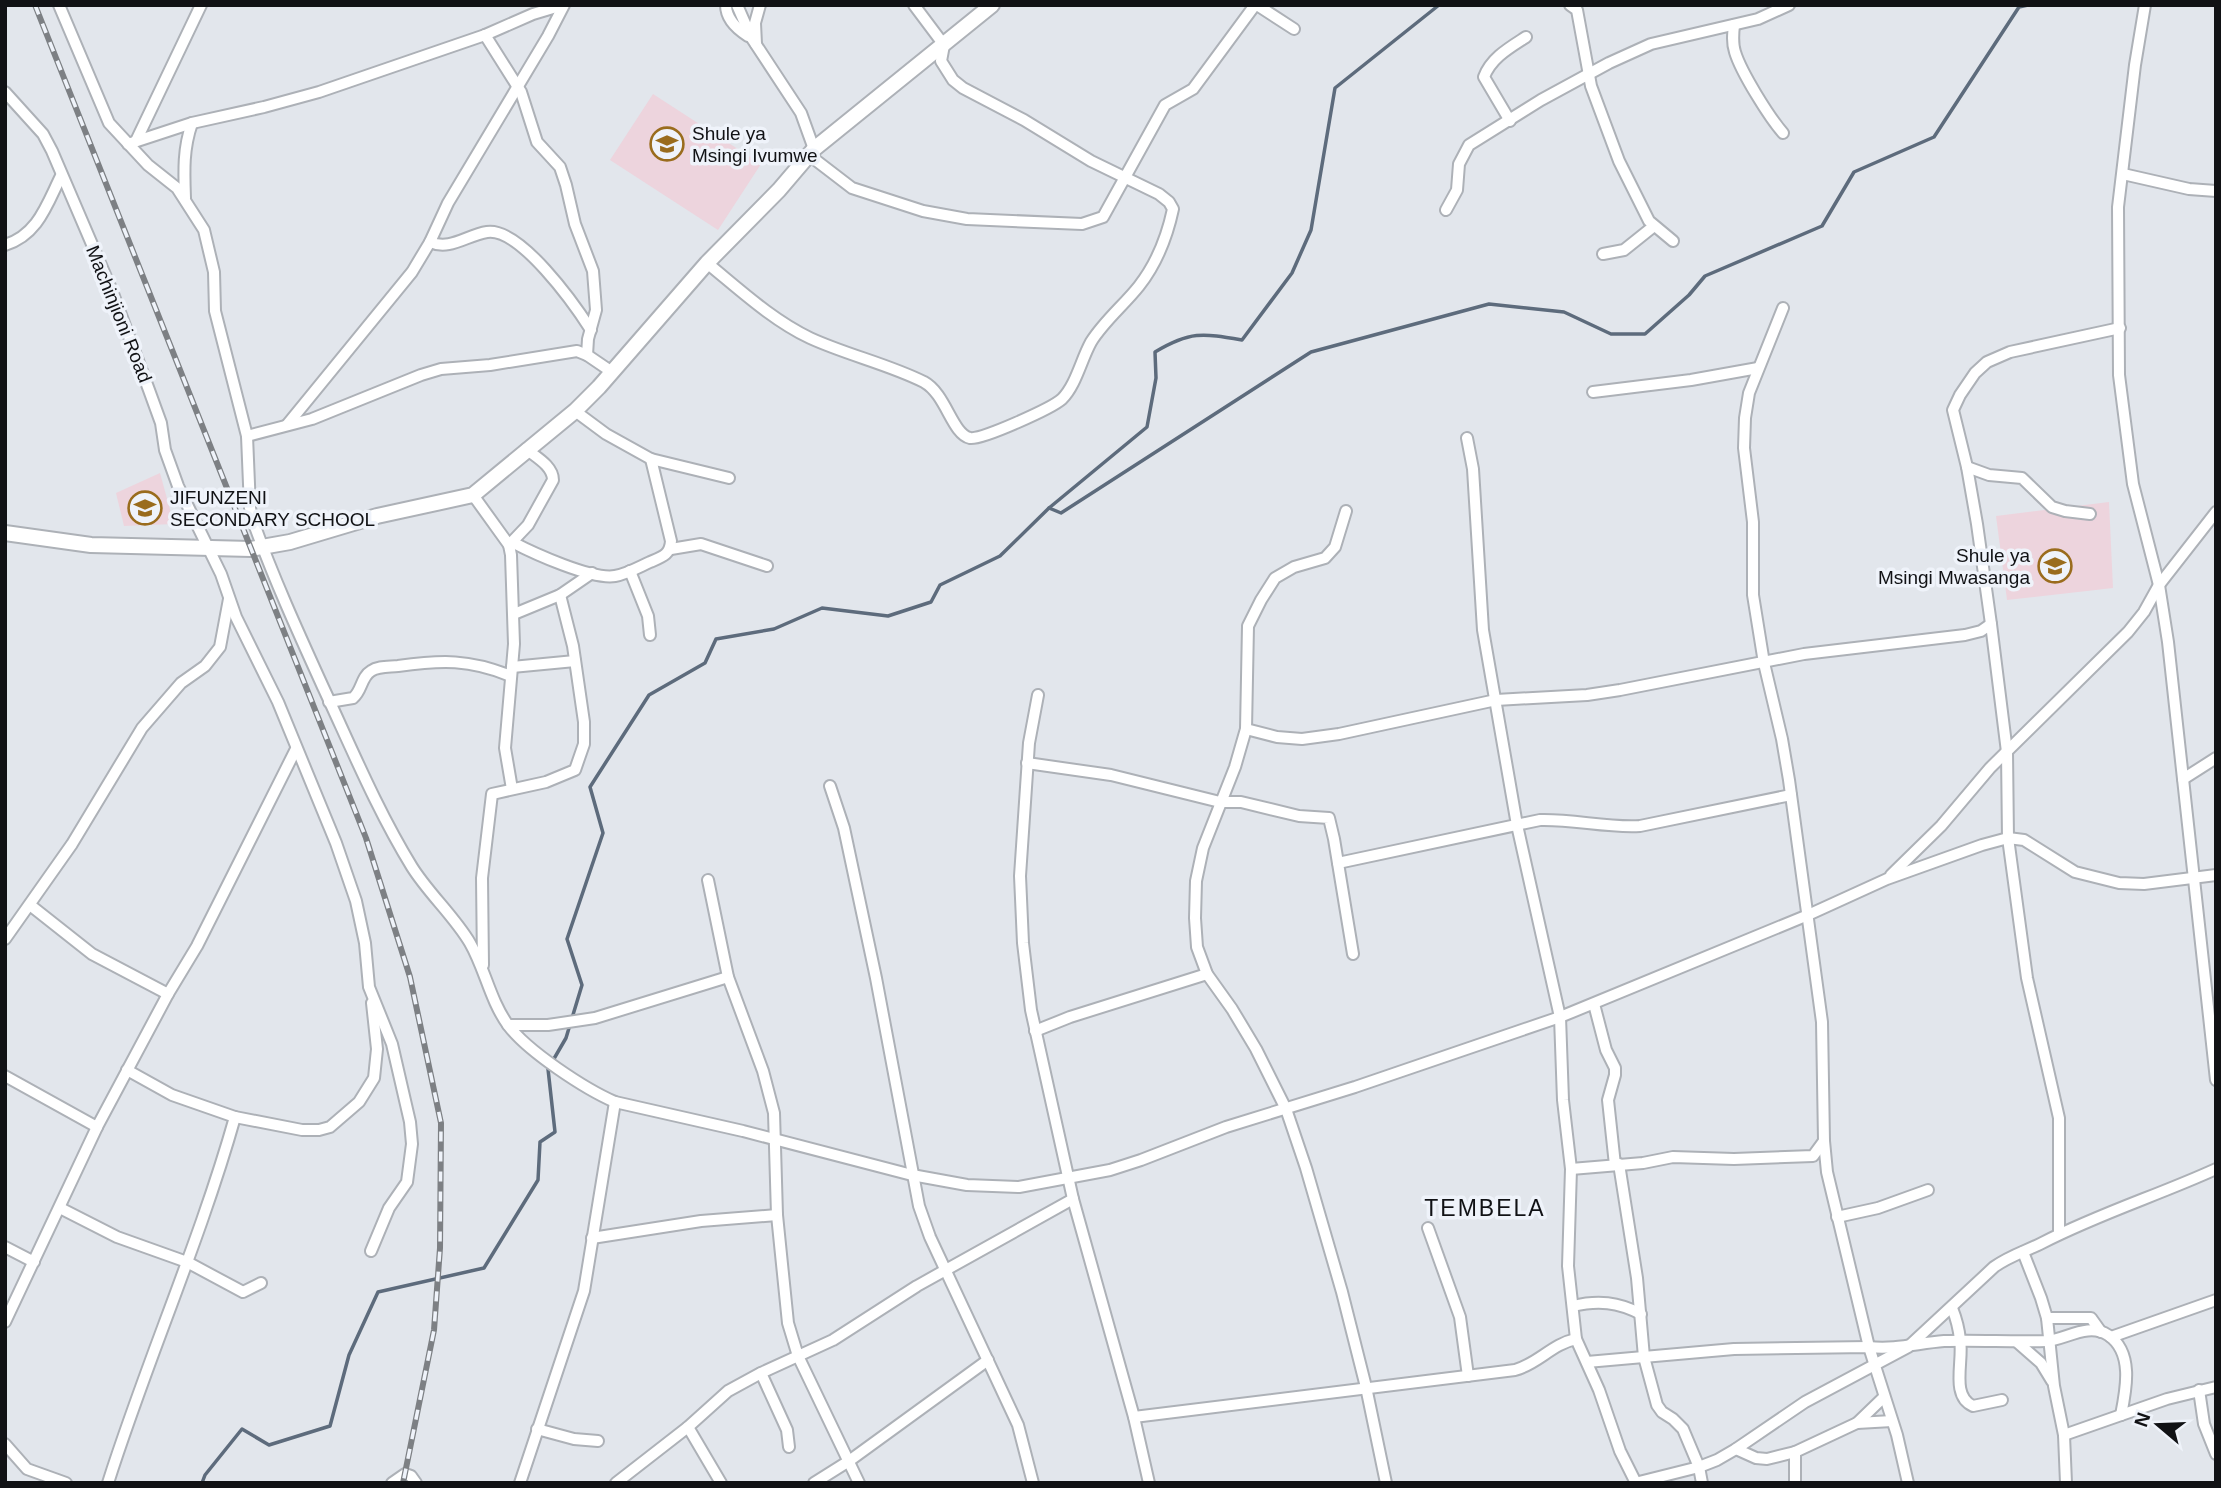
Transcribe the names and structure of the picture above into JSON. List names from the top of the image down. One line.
{"streets":{"street":["Machinjioni Road"]},"districts":["TEMBELA"],"places":{"school or university":["Shule ya Msingi Ivumwe","JIFUNZENI SECONDARY SCHOOL","Shule ya Msingi Mwasanga"]},"north":"left"}
